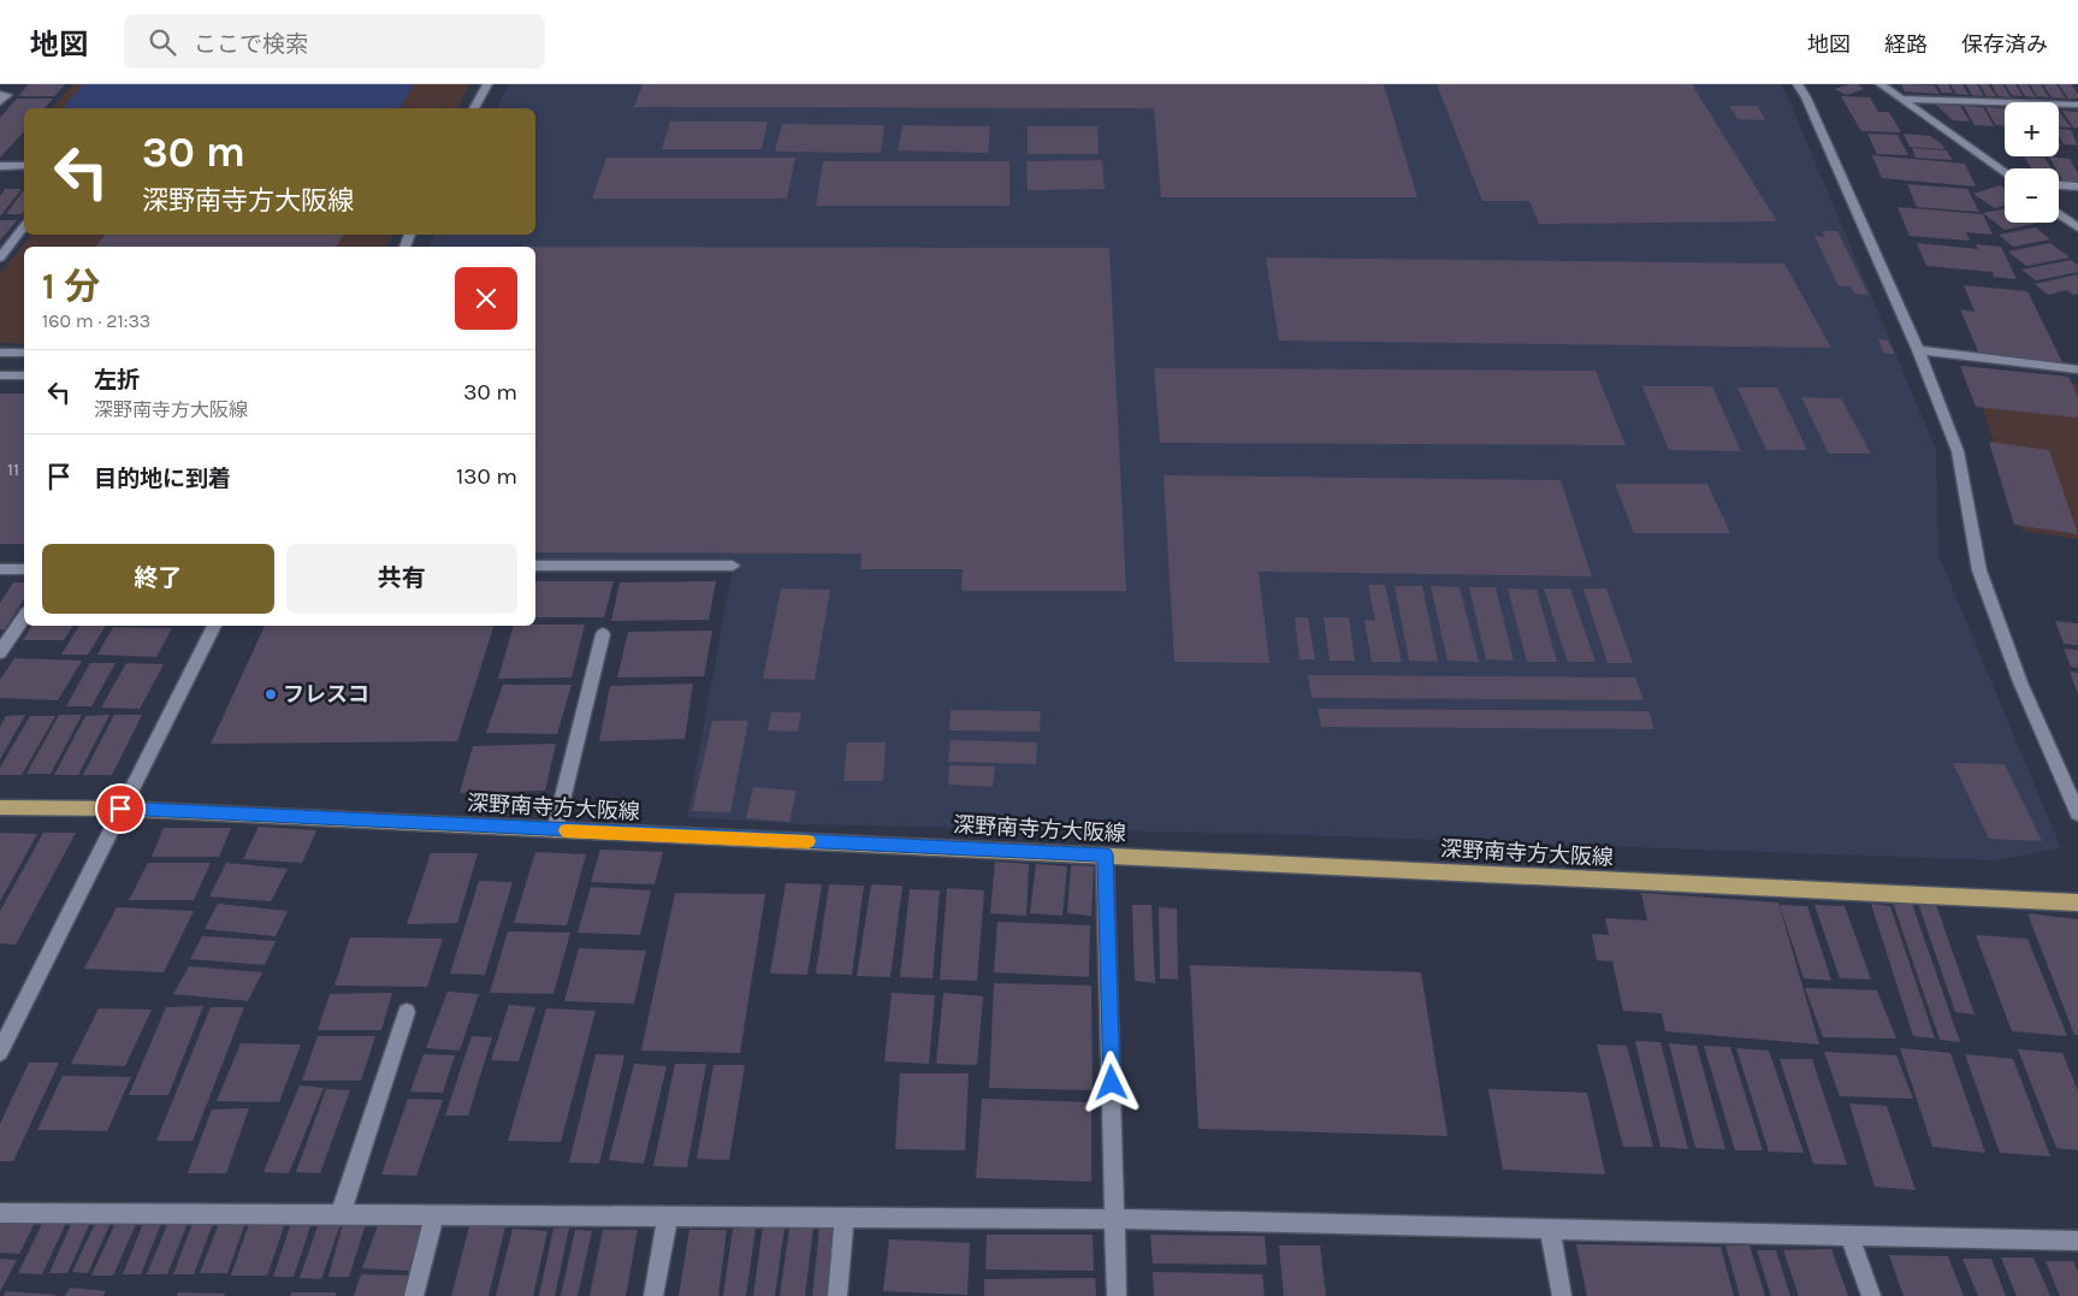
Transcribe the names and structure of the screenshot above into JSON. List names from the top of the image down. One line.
{"streets":{"main road":["深野南寺方大阪線"]},"places":["フレスコ"],"house_numbers":["11"],"page":{"header":"地図","search":"ここで検索","nav":["地図","経路","保存済み"],"map_buttons":["+","−"],"turn":["30 m","深野南寺方大阪線"],"heading":["1 分","160 m · 21:33"],"list":[{"name":"左折","note":"深野南寺方大阪線","value":"30 m"},{"name":"目的地に到着","value":"130 m"}],"buttons":["終了","共有"]}}
